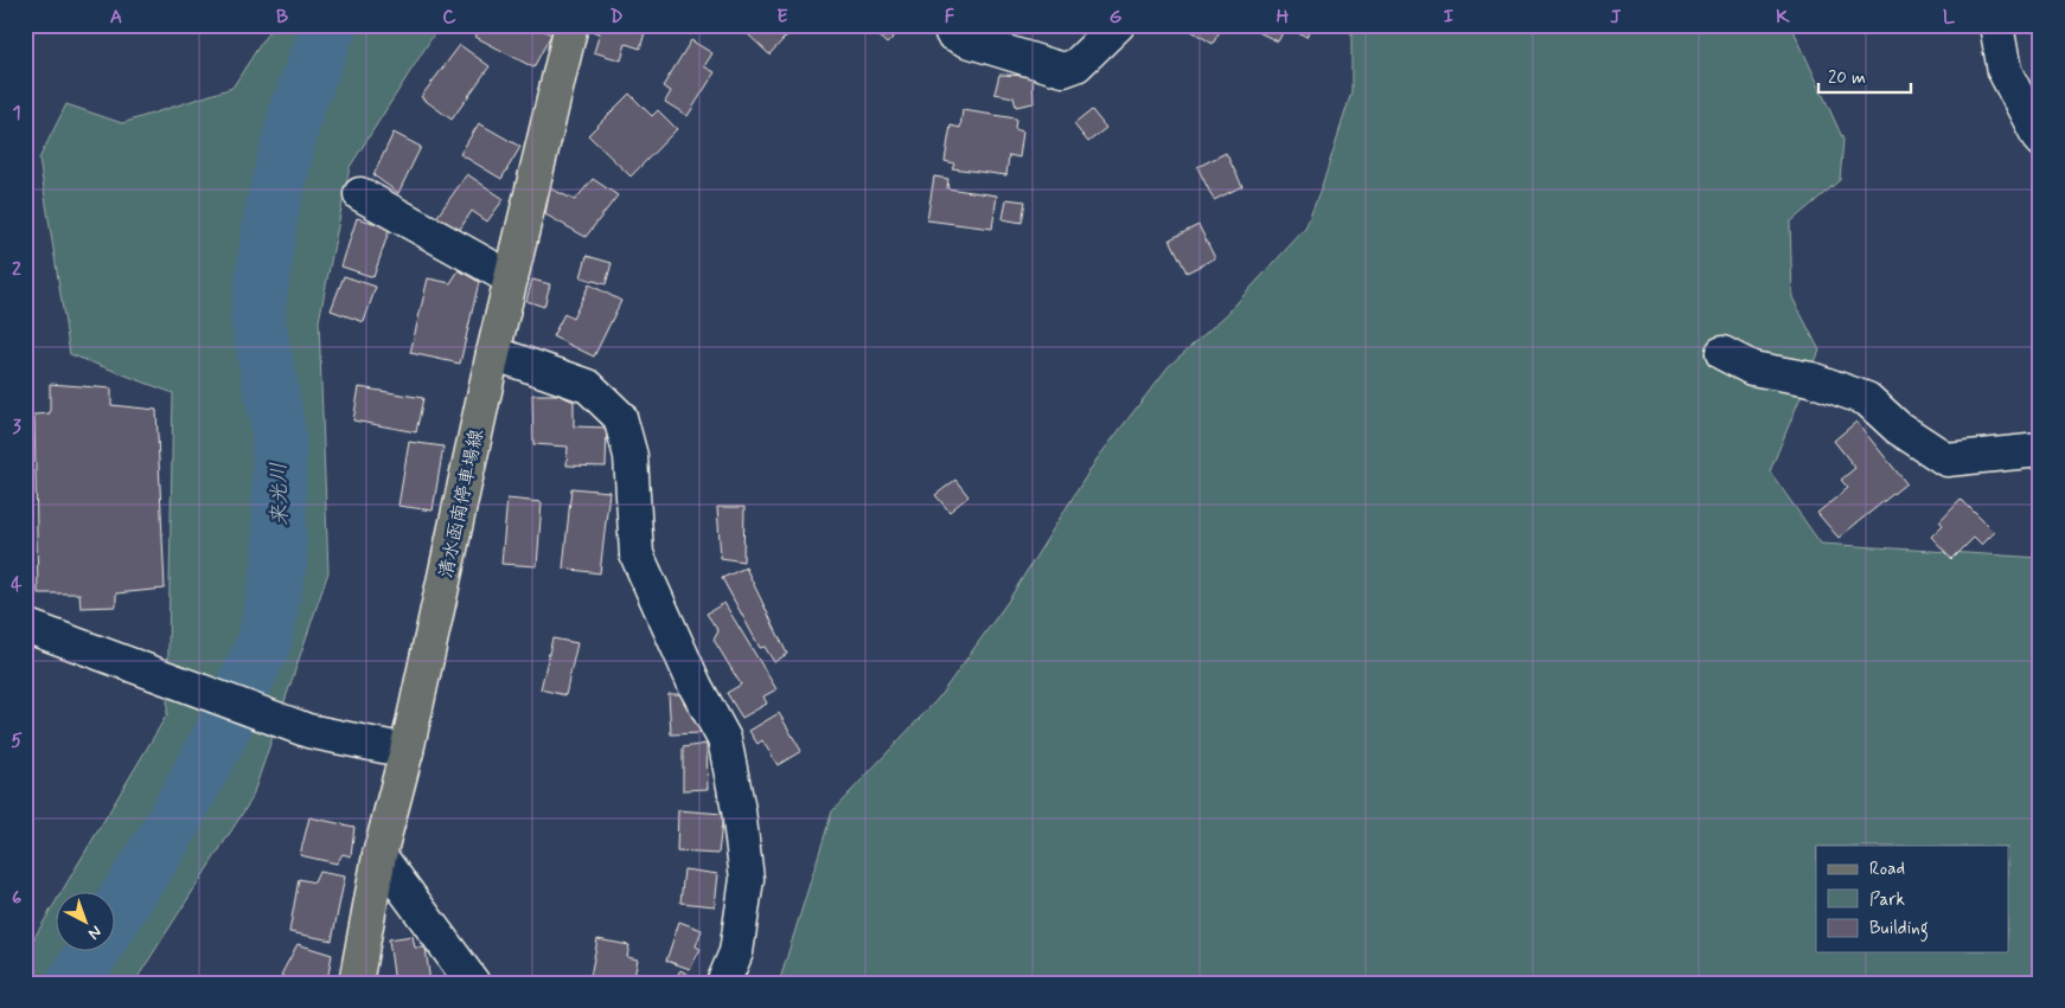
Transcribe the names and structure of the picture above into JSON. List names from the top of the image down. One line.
{"streets":{"main road":["清水函南停車場線"]},"water":["来光川"],"legend":["Road","Park","Building"],"scale_bar":"20 m","north":"bottom right","grid":{"columns":["A","B","C","D","E","F","G","H","I","J","K","L"],"rows":["1","2","3","4","5","6"]}}
